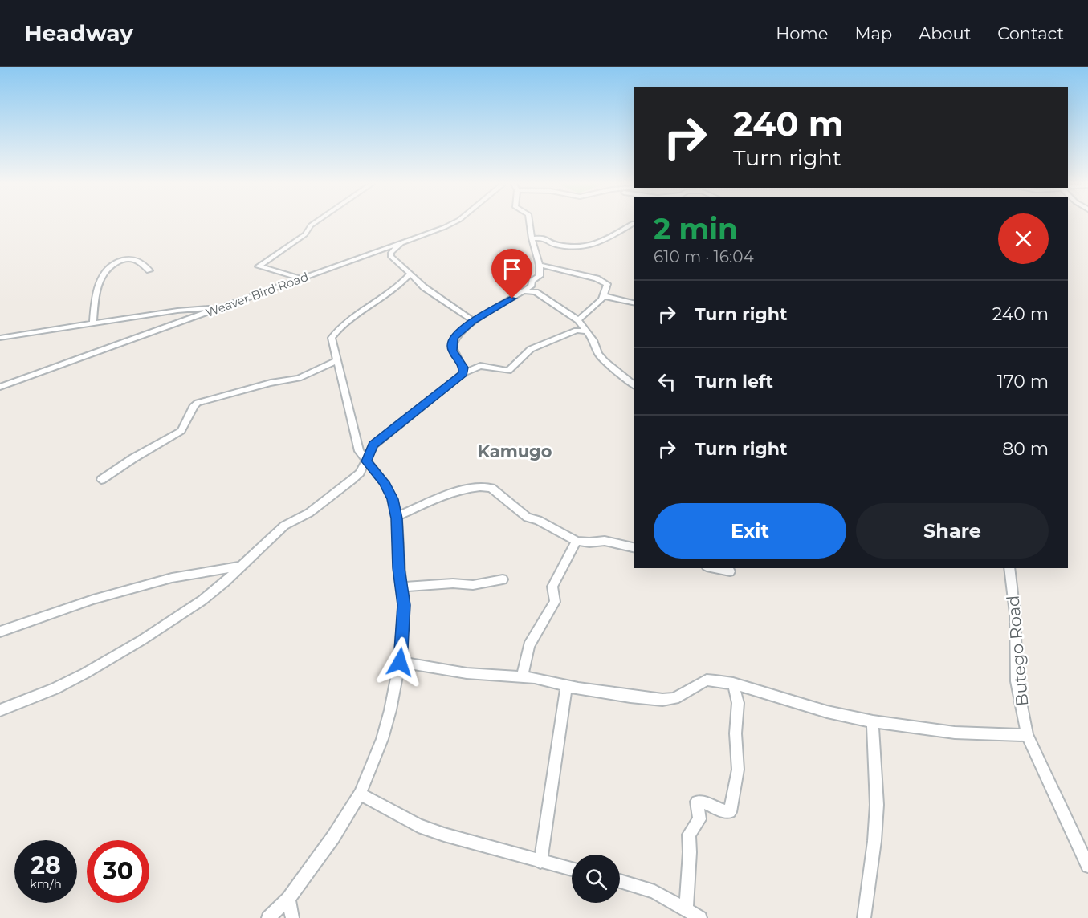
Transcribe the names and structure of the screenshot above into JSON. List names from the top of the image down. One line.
{"streets":{"street":["Weaver Bird Road","Butego Road"]},"districts":["Kamugo"],"page":{"header":"Headway","nav":["Home","Map","About","Contact"],"turn":["240 m","Turn right"],"heading":["2 min","610 m · 16:04"],"list":[{"name":"Turn right","value":"240 m"},{"name":"Turn left","value":"170 m"},{"name":"Turn right","value":"80 m"}],"buttons":["Exit","Share"],"speed":"28 km/h","limit":"30"}}
